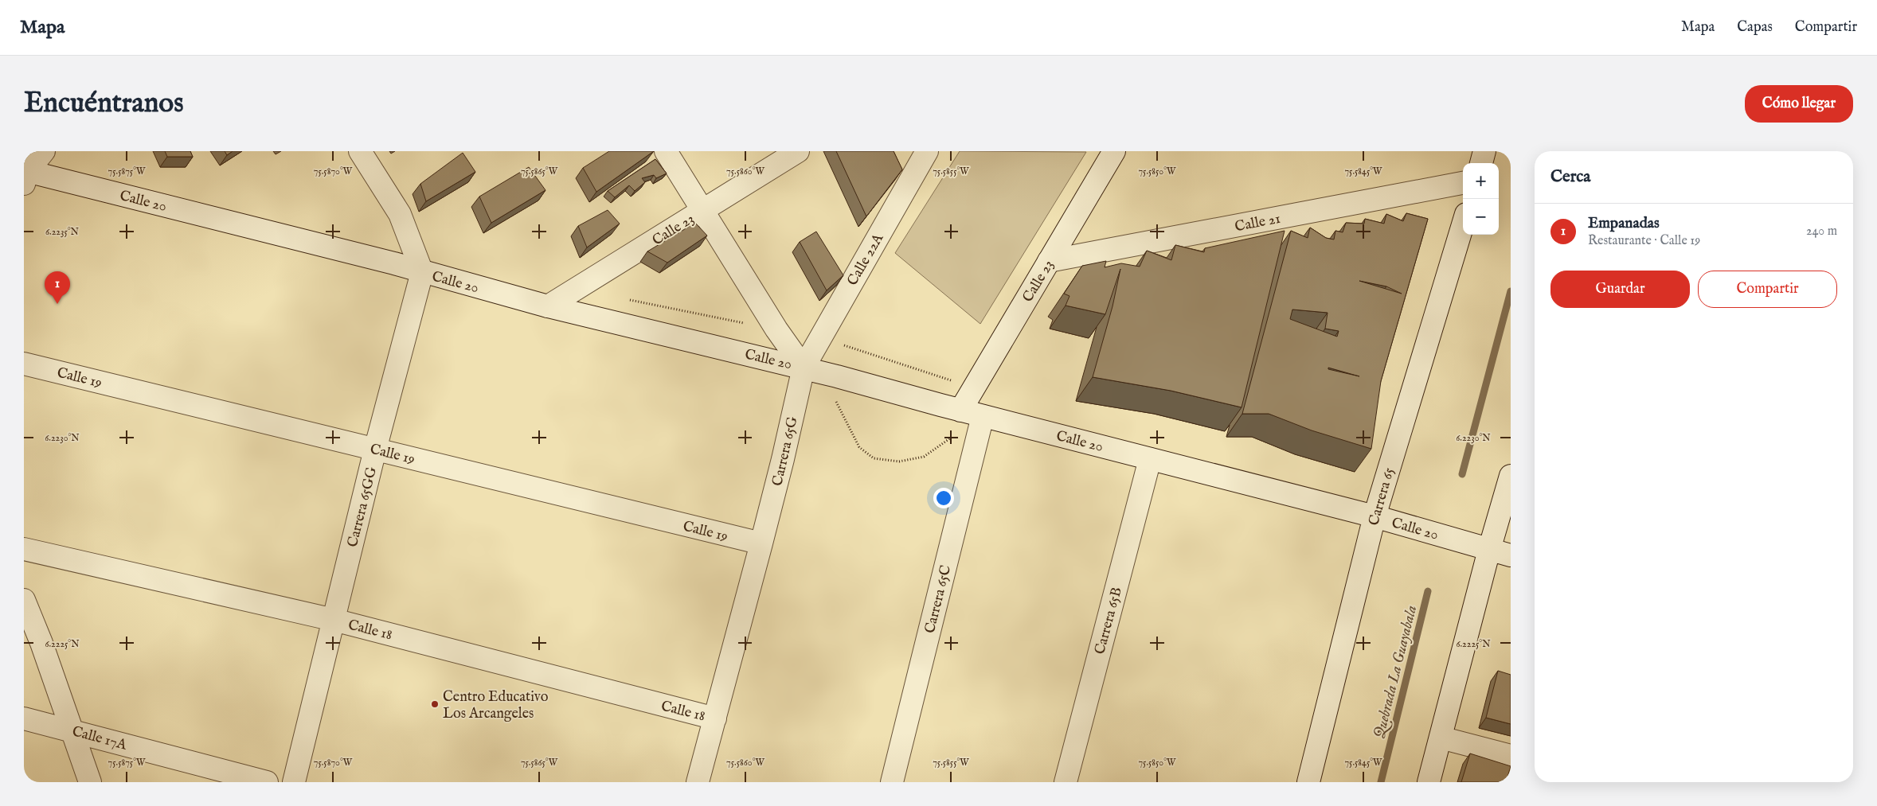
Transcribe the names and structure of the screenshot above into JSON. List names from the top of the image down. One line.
{"streets":{"street":["Calle 20","Calle 21","Calle 23","Calle 22A","Calle 19","Carrera 65G","Carrera 65","Carrera 65GG","Carrera 65C","Carrera 65B","Calle 18","Calle 17A"]},"crossings":[["Calle 20","Calle 23"],["Calle 20","Calle 22A"],["Calle 20","Carrera 65G"],["Calle 20","Carrera 65"],["Calle 20","Carrera 65GG"],["Calle 20","Carrera 65C"],["Calle 20","Carrera 65B"],["Calle 21","Calle 23"],["Calle 22A","Carrera 65G"],["Calle 19","Carrera 65G"],["Calle 19","Carrera 65GG"],["Carrera 65G","Calle 18"],["Carrera 65GG","Calle 18"]],"water":["Quebrada La Guayabala"],"places":["Centro Educativo Los Arcangeles"],"page":{"header":"Mapa","nav":["Mapa","Capas","Compartir"],"buttons":["Cómo llegar",["Guardar","Compartir"]],"title":"Encuéntranos","heading":"Cerca","map_buttons":["+","−"],"list":[{"mark":"1","name":"Empanadas","note":"Restaurante · Calle 19","value":"240 m"}],"pins":"1"},"coordinates":["75.5875°W","75.5870°W","75.5865°W","75.5860°W","75.5855°W","75.5850°W","75.5845°W","6.2235°N","6.2230°N","6.2225°N"]}
